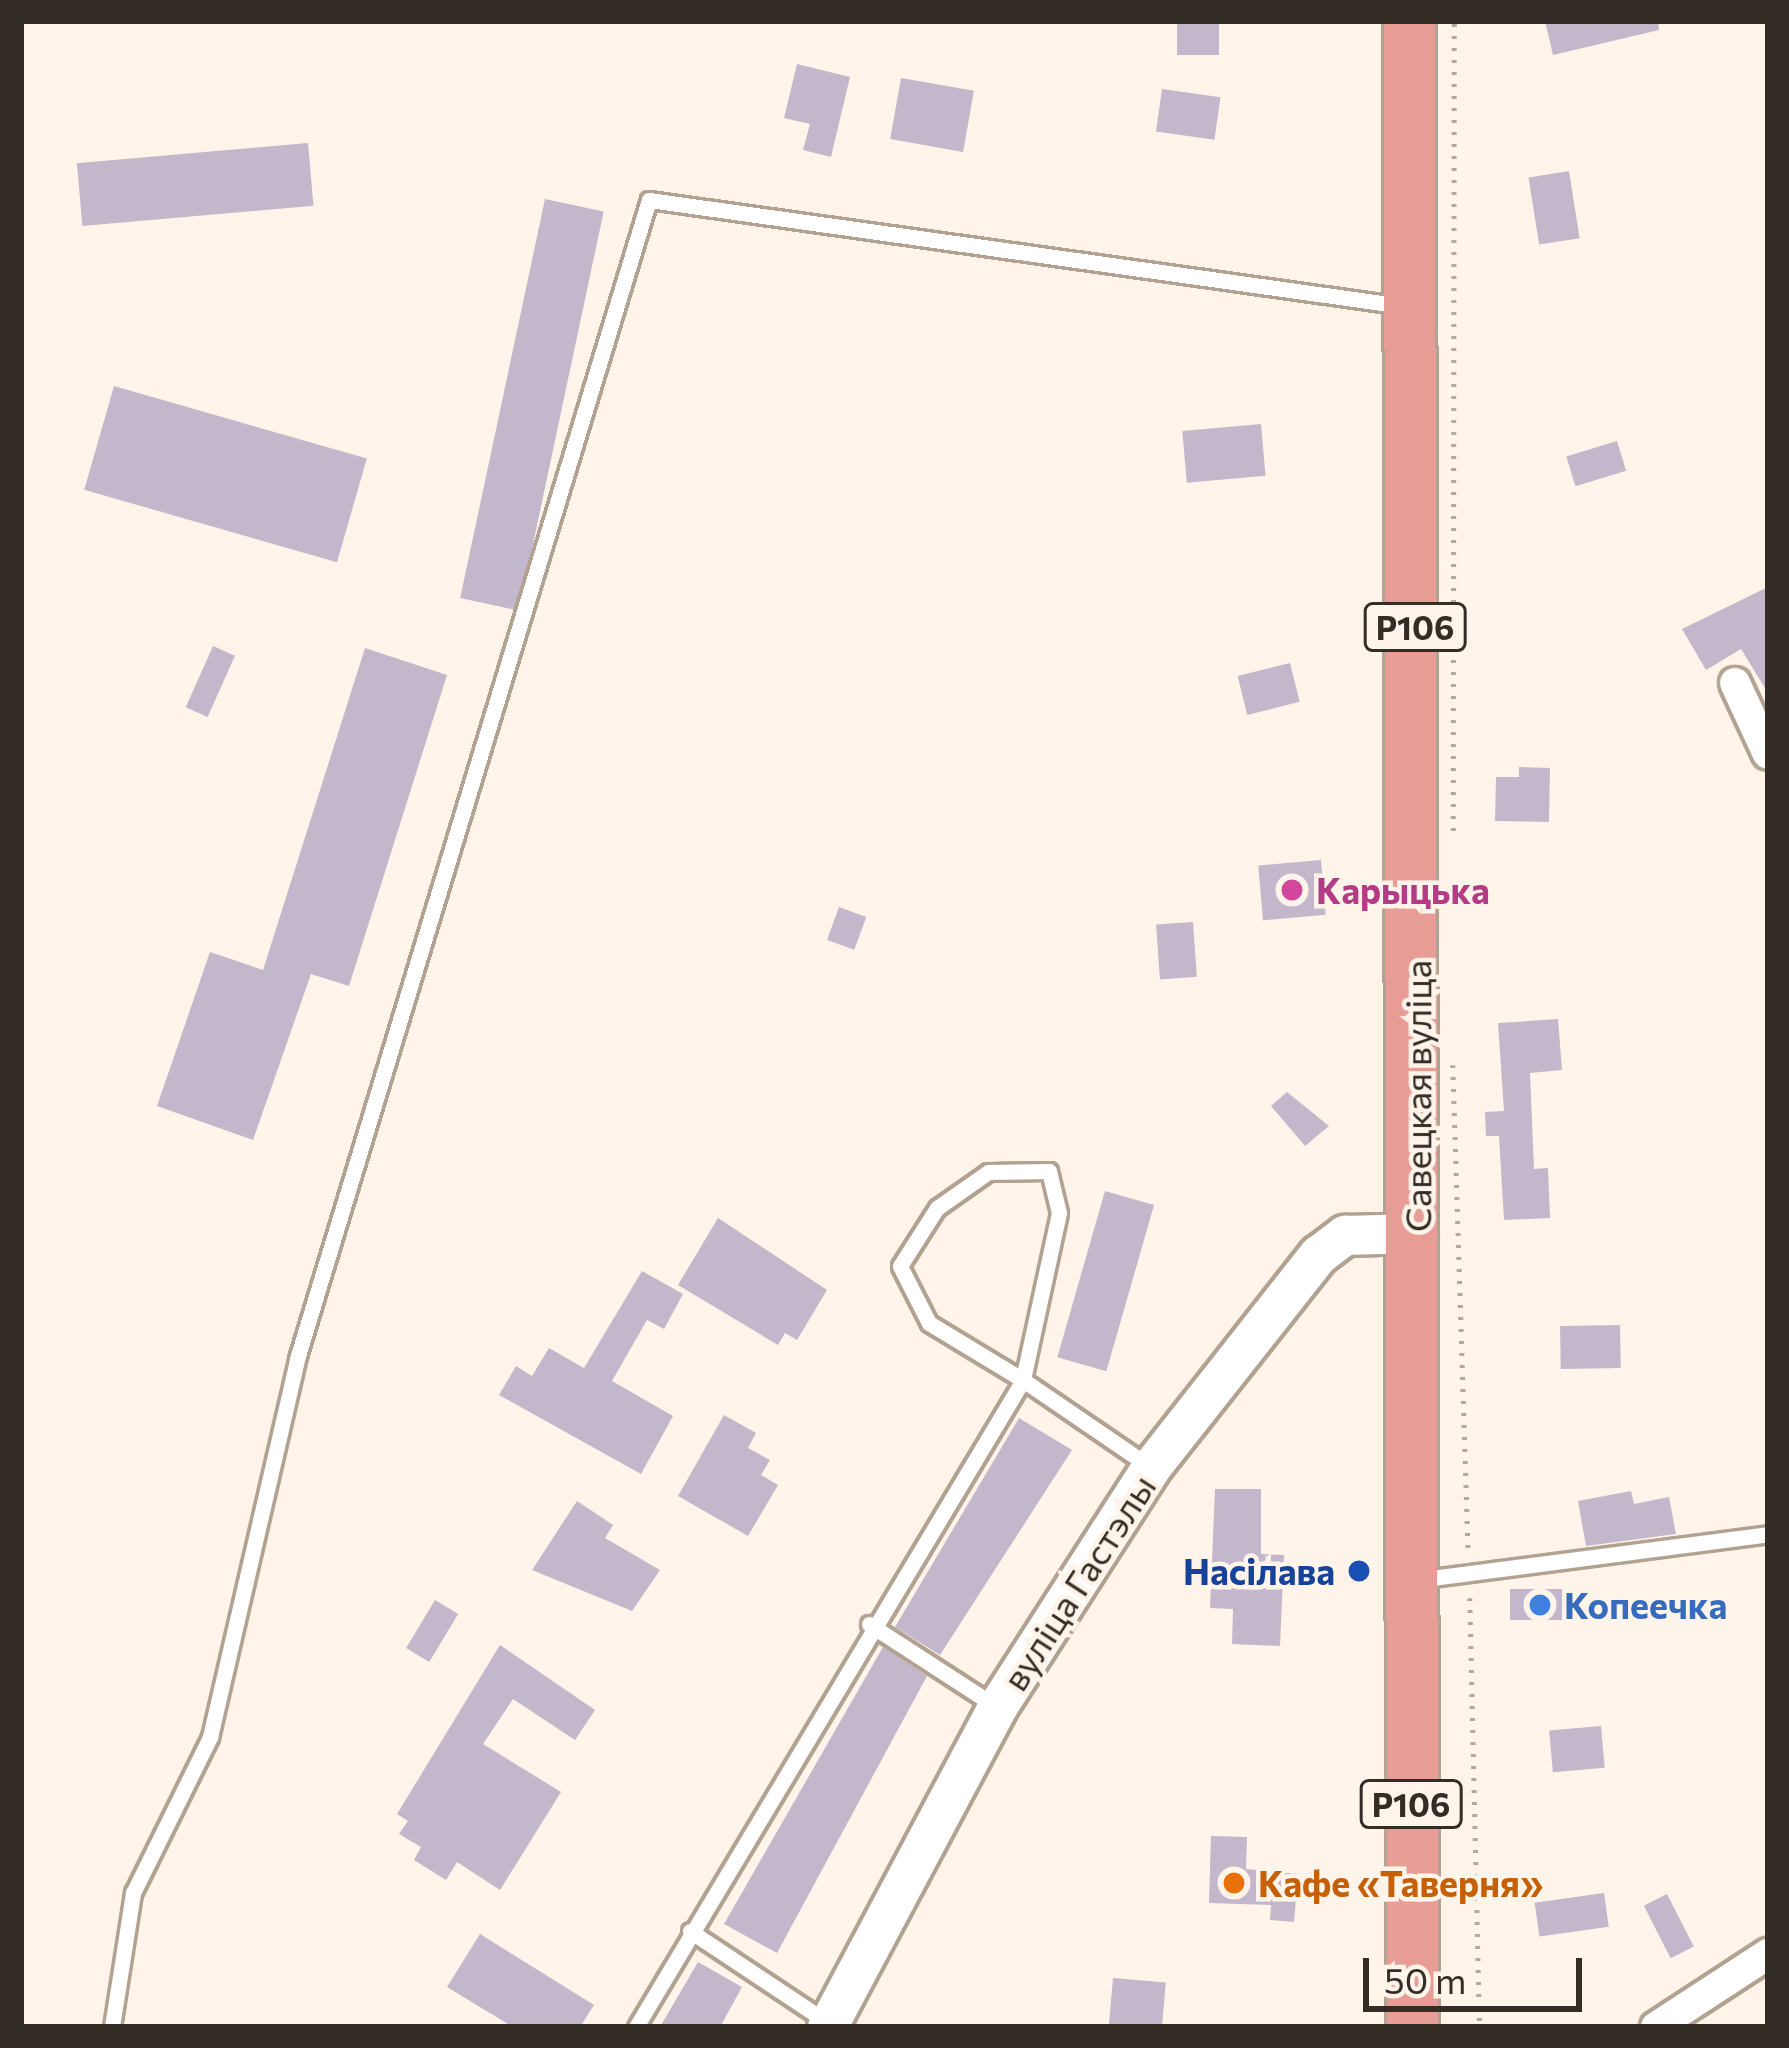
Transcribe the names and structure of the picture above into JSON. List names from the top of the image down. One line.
{"streets":{"main road":["Р106","Савецкая вуліца"],"street":["вуліца Гастэлы"]},"crossings":[["Савецкая вуліца","вуліца Гастэлы"]],"places":["Карыцька","Насілава","Копеечка","Кафе «Таверня»"],"scale_bar":"50 m"}
